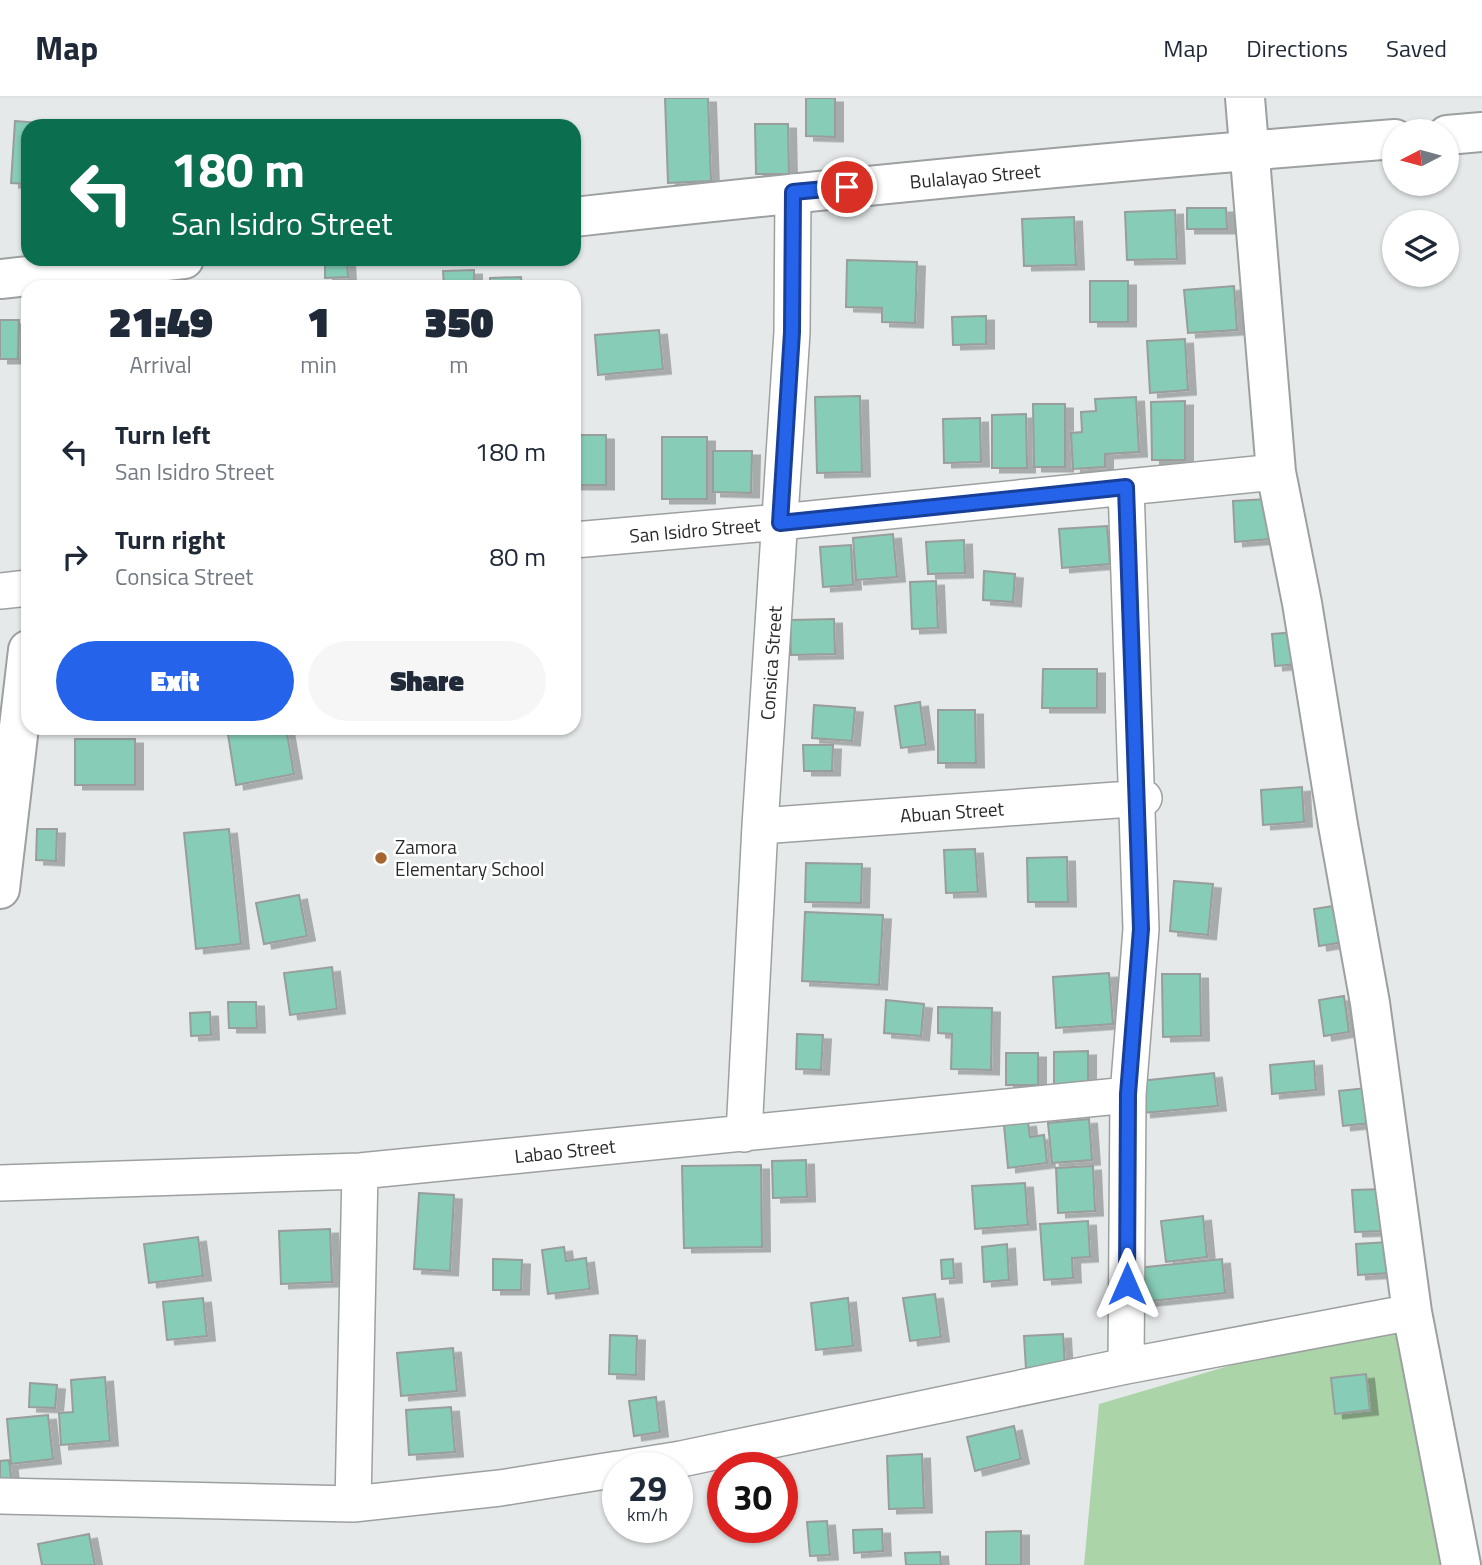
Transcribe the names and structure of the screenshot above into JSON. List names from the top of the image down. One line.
{"streets":{"street":["Bulalayao Street","San Isidro Street","Consica Street","Abuan Street","Labao Street"]},"crossings":[["Bulalayao Street","Consica Street"],["San Isidro Street","Consica Street"],["Consica Street","Abuan Street"],["Consica Street","Labao Street"]],"places":["Zamora Elementary School"],"north":"left","page":{"header":"Map","nav":["Map","Directions","Saved"],"turn":["180 m","San Isidro Street"],"eta":["21:49","Arrival","1","min","350","m"],"list":[{"name":"Turn left","note":"San Isidro Street","value":"180 m"},{"name":"Turn right","note":"Consica Street","value":"80 m"}],"buttons":["Exit","Share"],"speed":"29 km/h","limit":"30"}}
